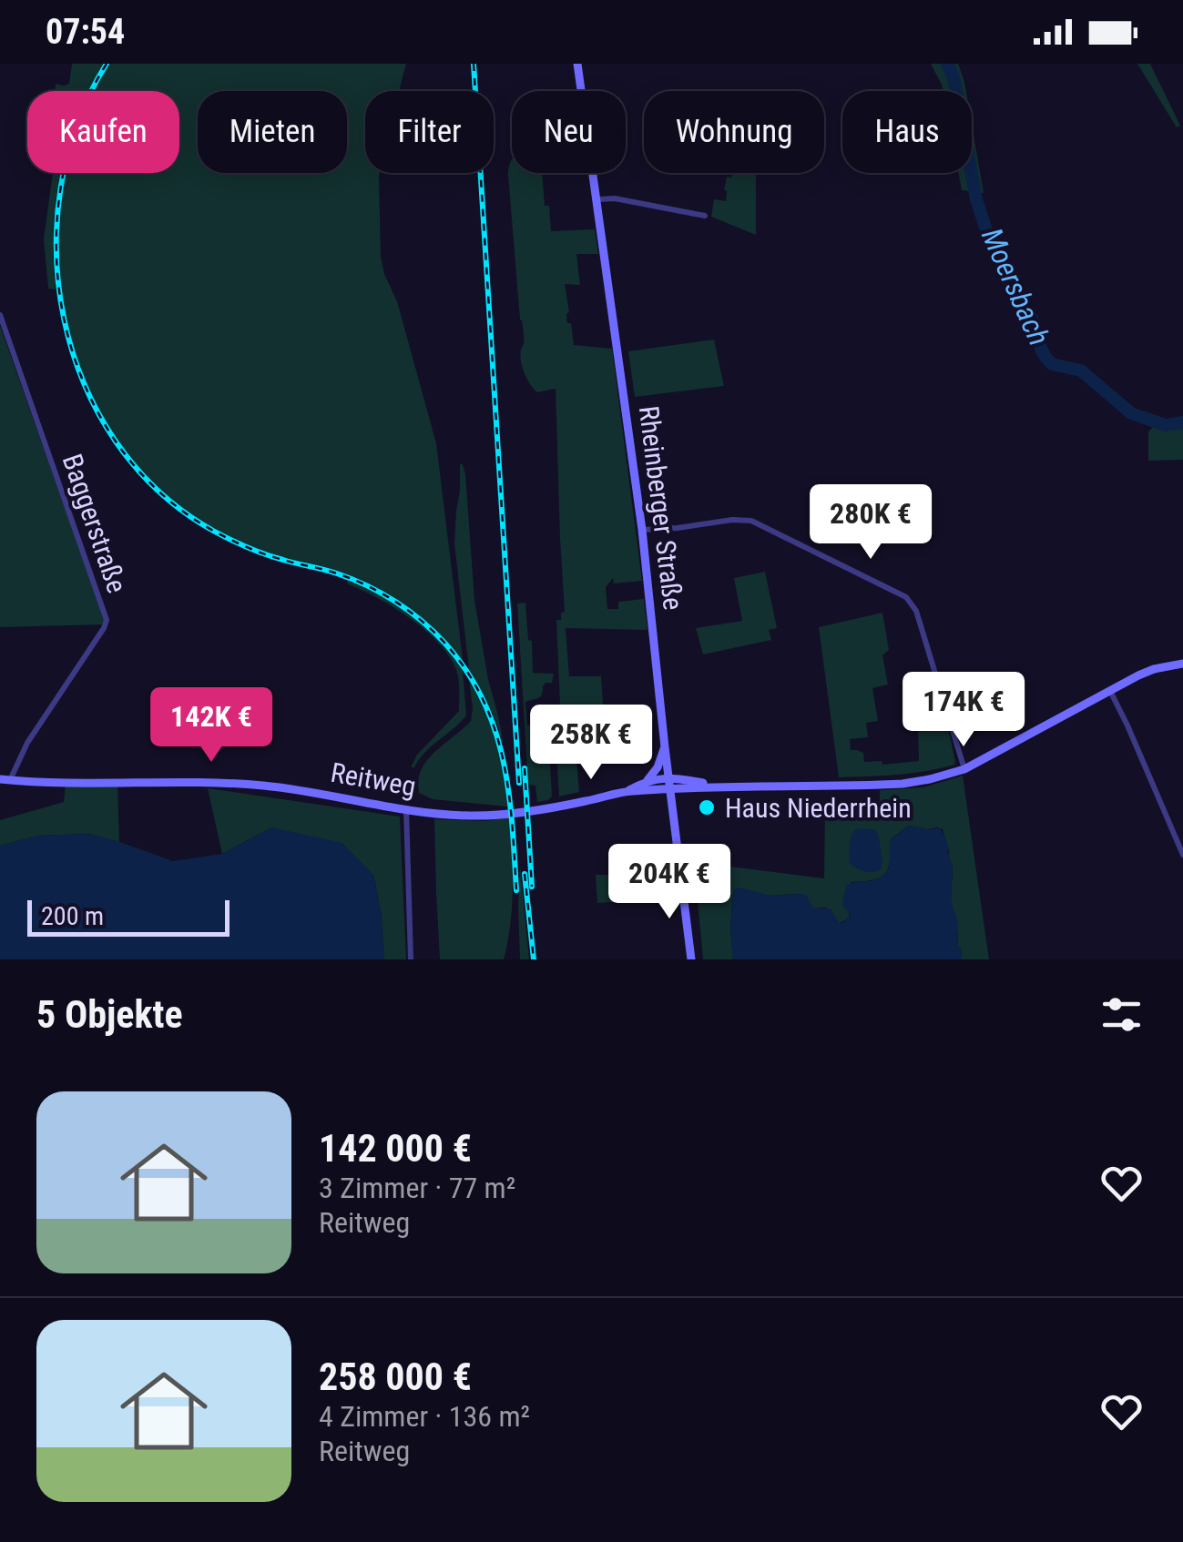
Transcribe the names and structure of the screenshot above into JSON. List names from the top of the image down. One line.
{"streets":{"main road":["Rheinberger Straße","Reitweg"],"street":["Baggerstraße"]},"crossings":[["Rheinberger Straße","Reitweg"],["Baggerstraße","Reitweg"]],"water":["Moersbach"],"places":["Haus Niederrhein"],"scale_bar":"200 m","page":{"status":"07:54","chip":["Kaufen","Mieten","Filter","Neu","Wohnung","Haus"],"price":["280K €","174K €","142K €","258K €","204K €"],"scale":"200 m","heading":"5 Objekte","list":[{"name":"142 000 €","note":"3 Zimmer · 77 m² · Reitweg"},{"name":"258 000 €","note":"4 Zimmer · 136 m² · Reitweg"}]}}
